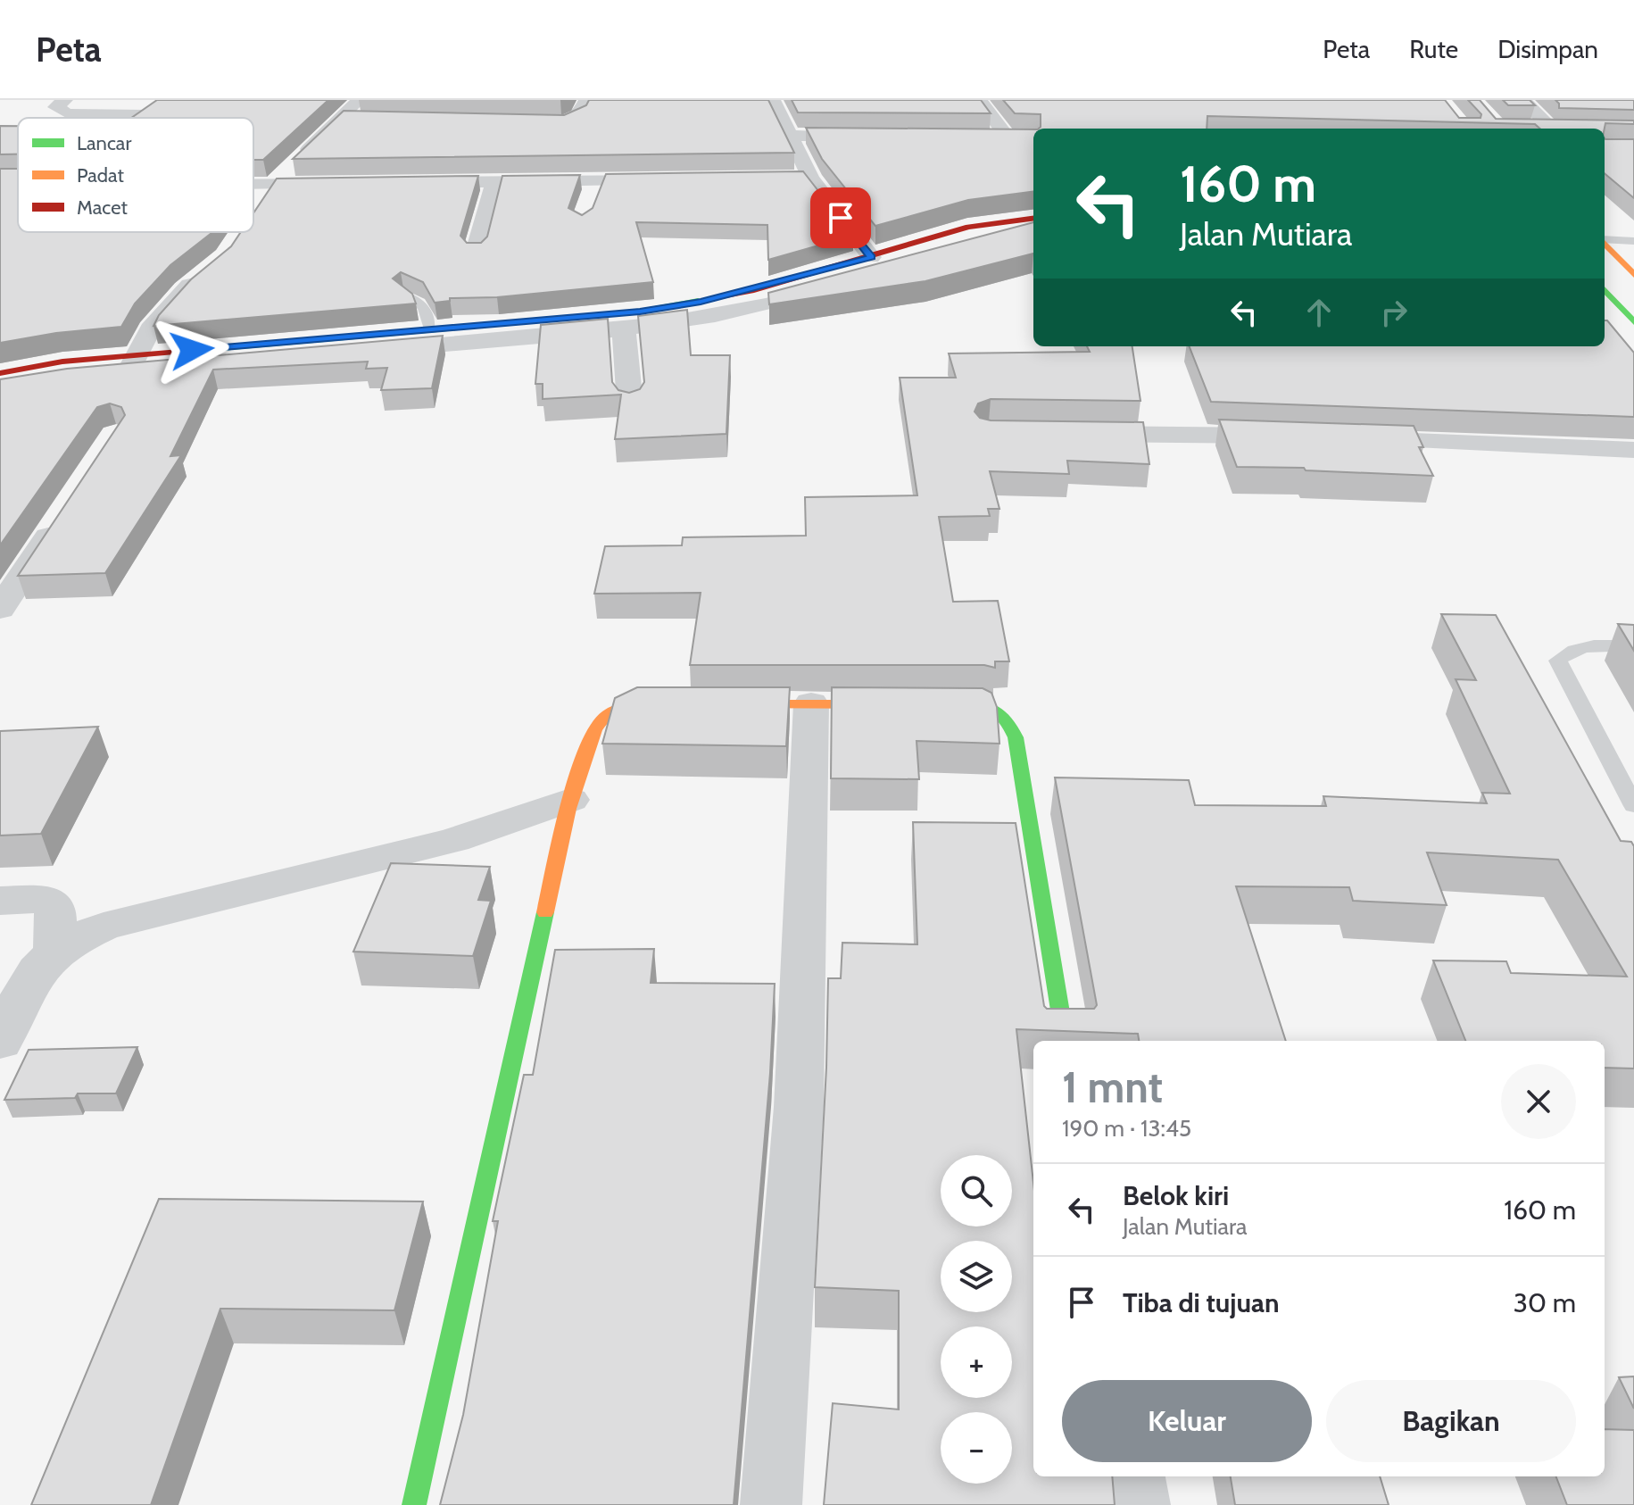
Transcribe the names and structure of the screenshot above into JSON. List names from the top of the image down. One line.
{"legend":["Lancar","Padat","Macet"],"page":{"header":"Peta","nav":["Peta","Rute","Disimpan"],"turn":["160 m","Jalan Mutiara"],"heading":["1 mnt","190 m · 13:45"],"map_buttons":["+","−"],"list":[{"name":"Belok kiri","note":"Jalan Mutiara","value":"160 m"},{"name":"Tiba di tujuan","value":"30 m"}],"buttons":["Keluar","Bagikan"]}}
